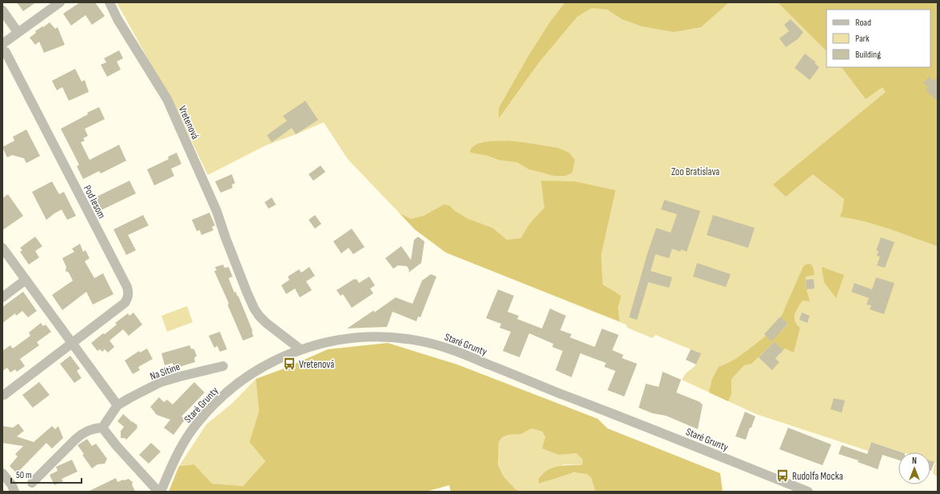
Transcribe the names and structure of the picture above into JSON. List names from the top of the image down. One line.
{"streets":{"street":["Vretenová","Pod lesom","Staré Grunty","Na Sitine"]},"crossings":[["Vretenová","Staré Grunty"]],"parks":["Zoo Bratislava"],"places":{"bus stop":["Vretenová","Rudolfa Mocka"]},"legend":["Road","Park","Building"],"scale_bar":"50 m","north":"top"}
